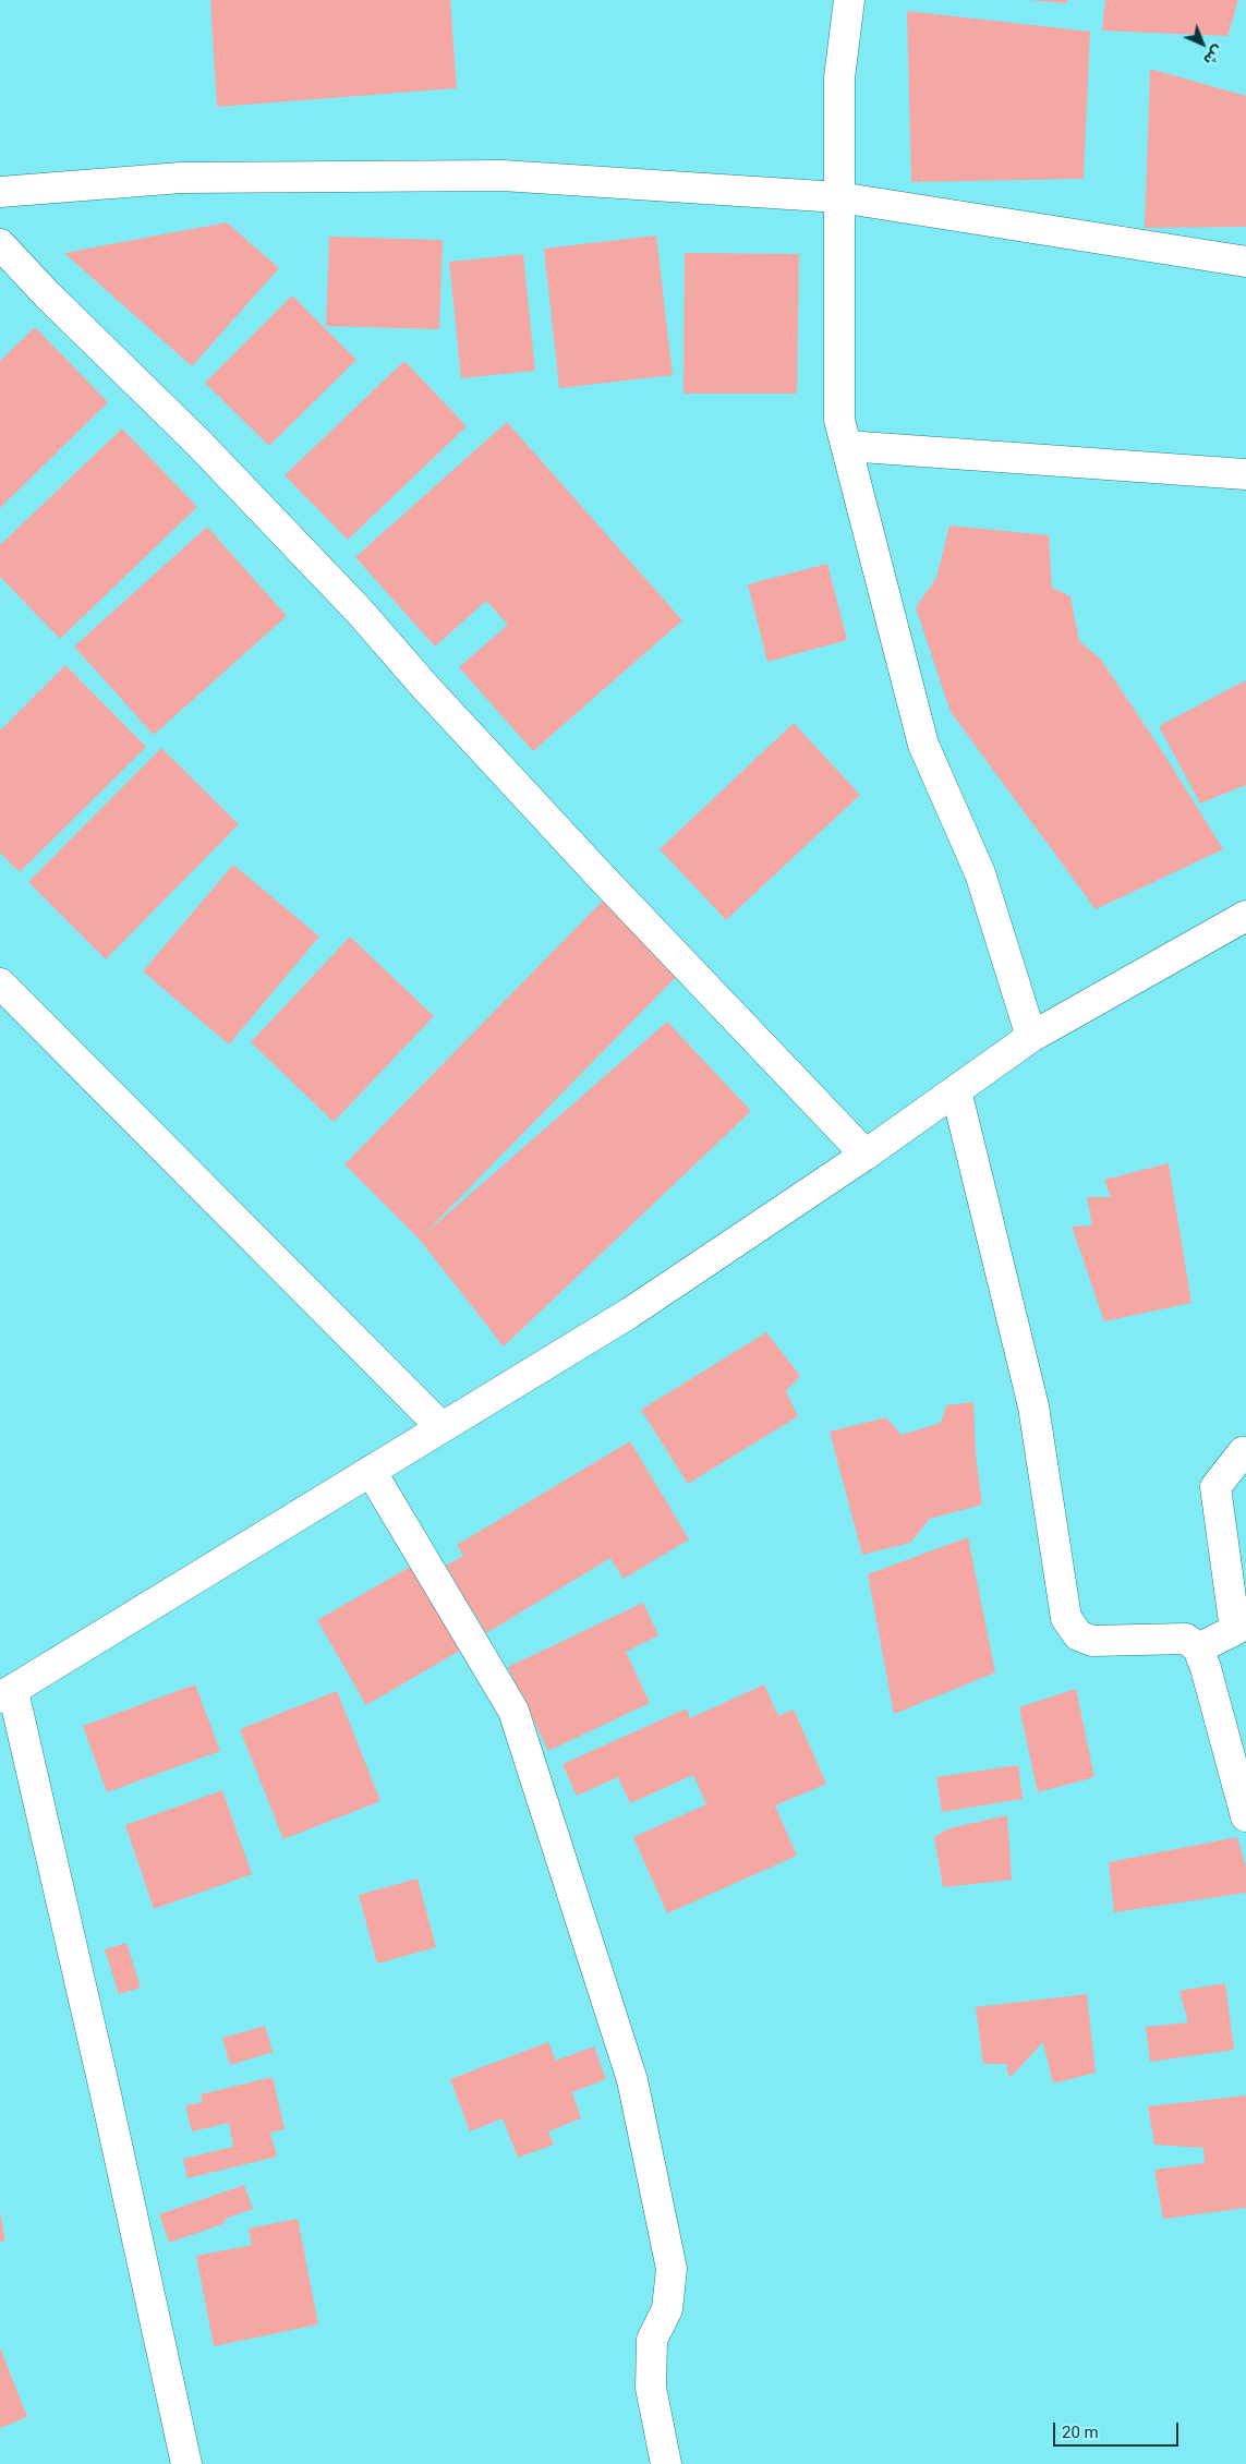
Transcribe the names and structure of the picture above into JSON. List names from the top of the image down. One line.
{"scale_bar":"20 m","north":"bottom right"}
